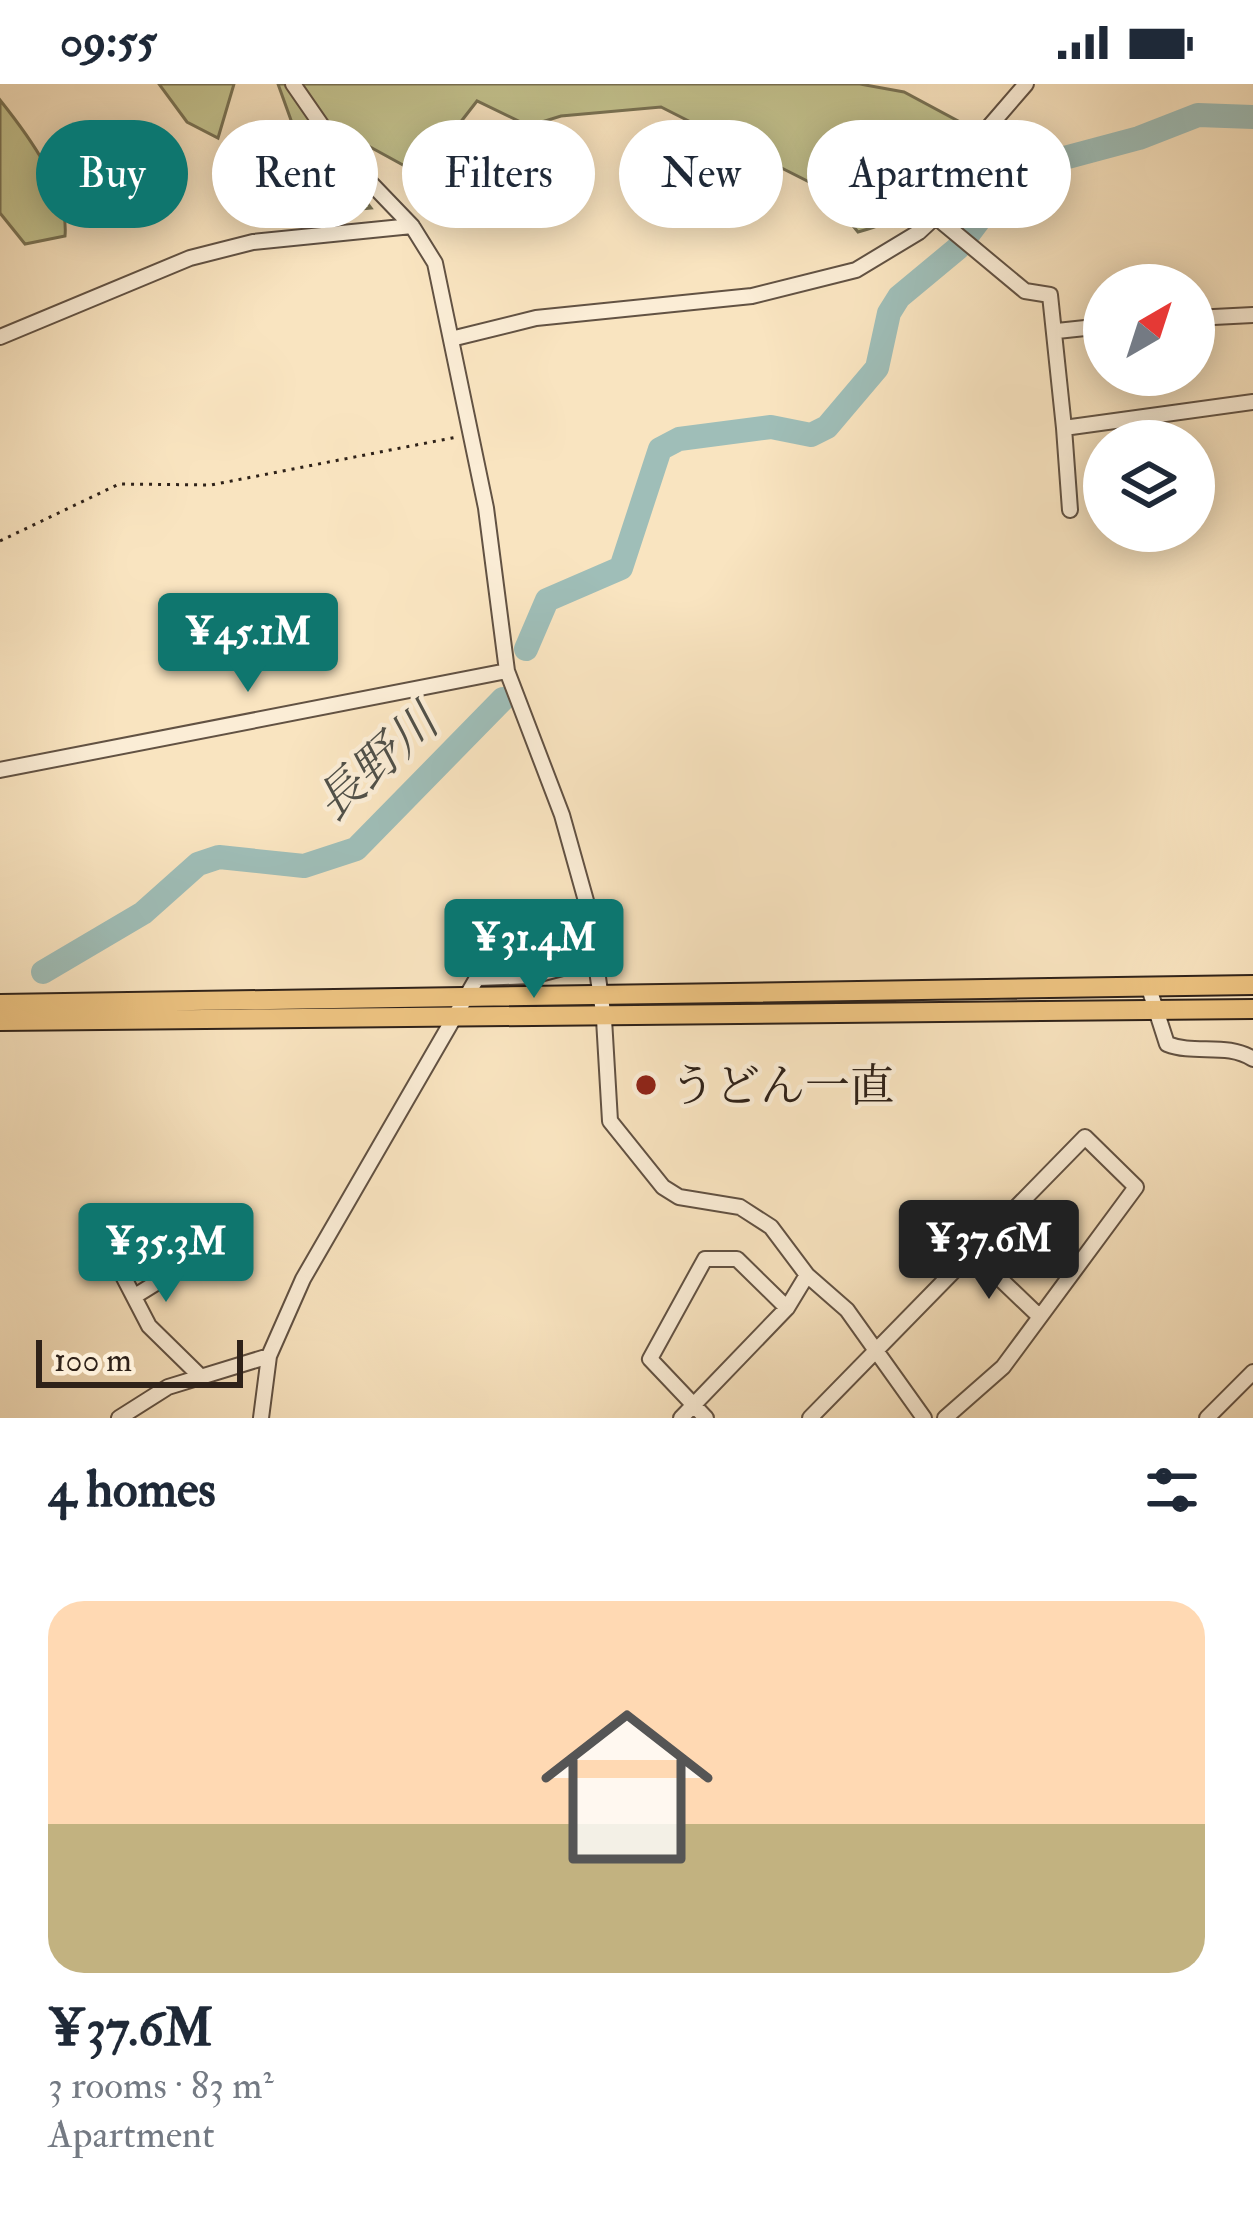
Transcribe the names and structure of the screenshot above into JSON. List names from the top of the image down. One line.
{"water":["長野川"],"places":["うどん一直"],"scale_bar":"100 m","north":"top right","page":{"status":"09:55","chip":["Buy","Rent","Filters","New","Apartment"],"price":["¥45.1M","¥31.4M","¥37.6M","¥35.3M"],"scale":"100 m","heading":"4 homes","list":[{"name":"¥37.6M","note":"3 rooms · 83 m² · Apartment"}]}}
